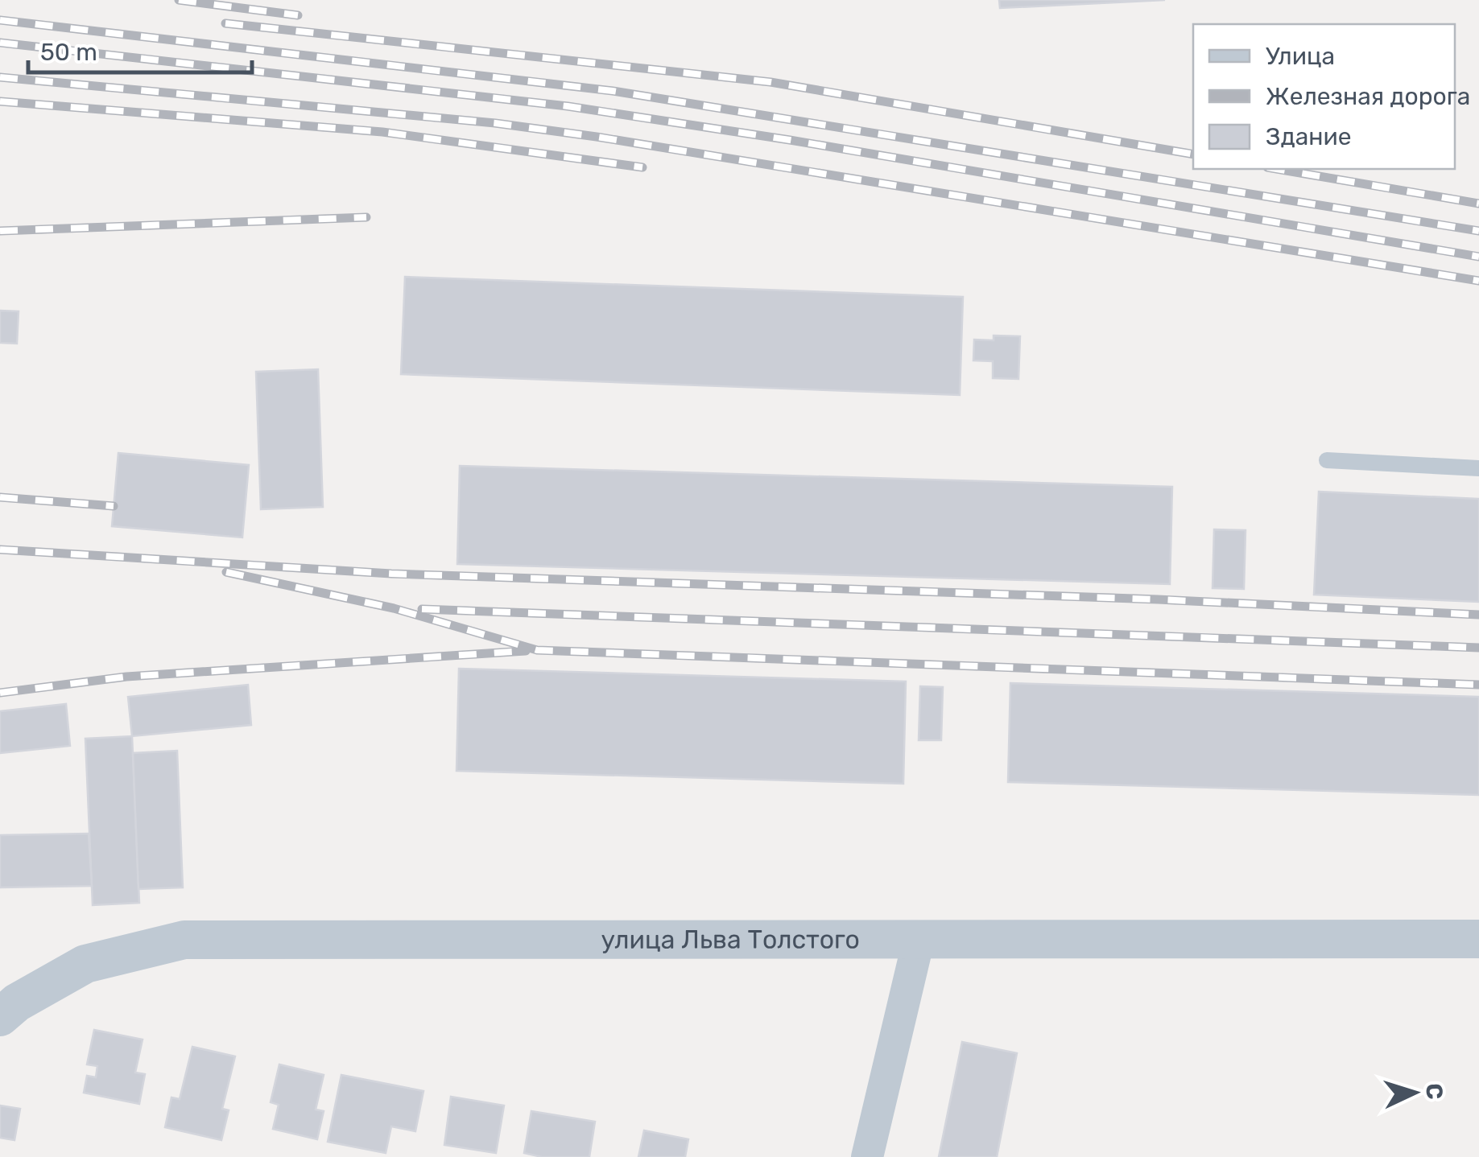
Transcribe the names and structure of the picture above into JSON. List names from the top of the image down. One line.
{"streets":{"street":["улица Льва Толстого"]},"legend":["Улица","Железная дорога","Здание"],"scale_bar":"50 m","north":"right"}
